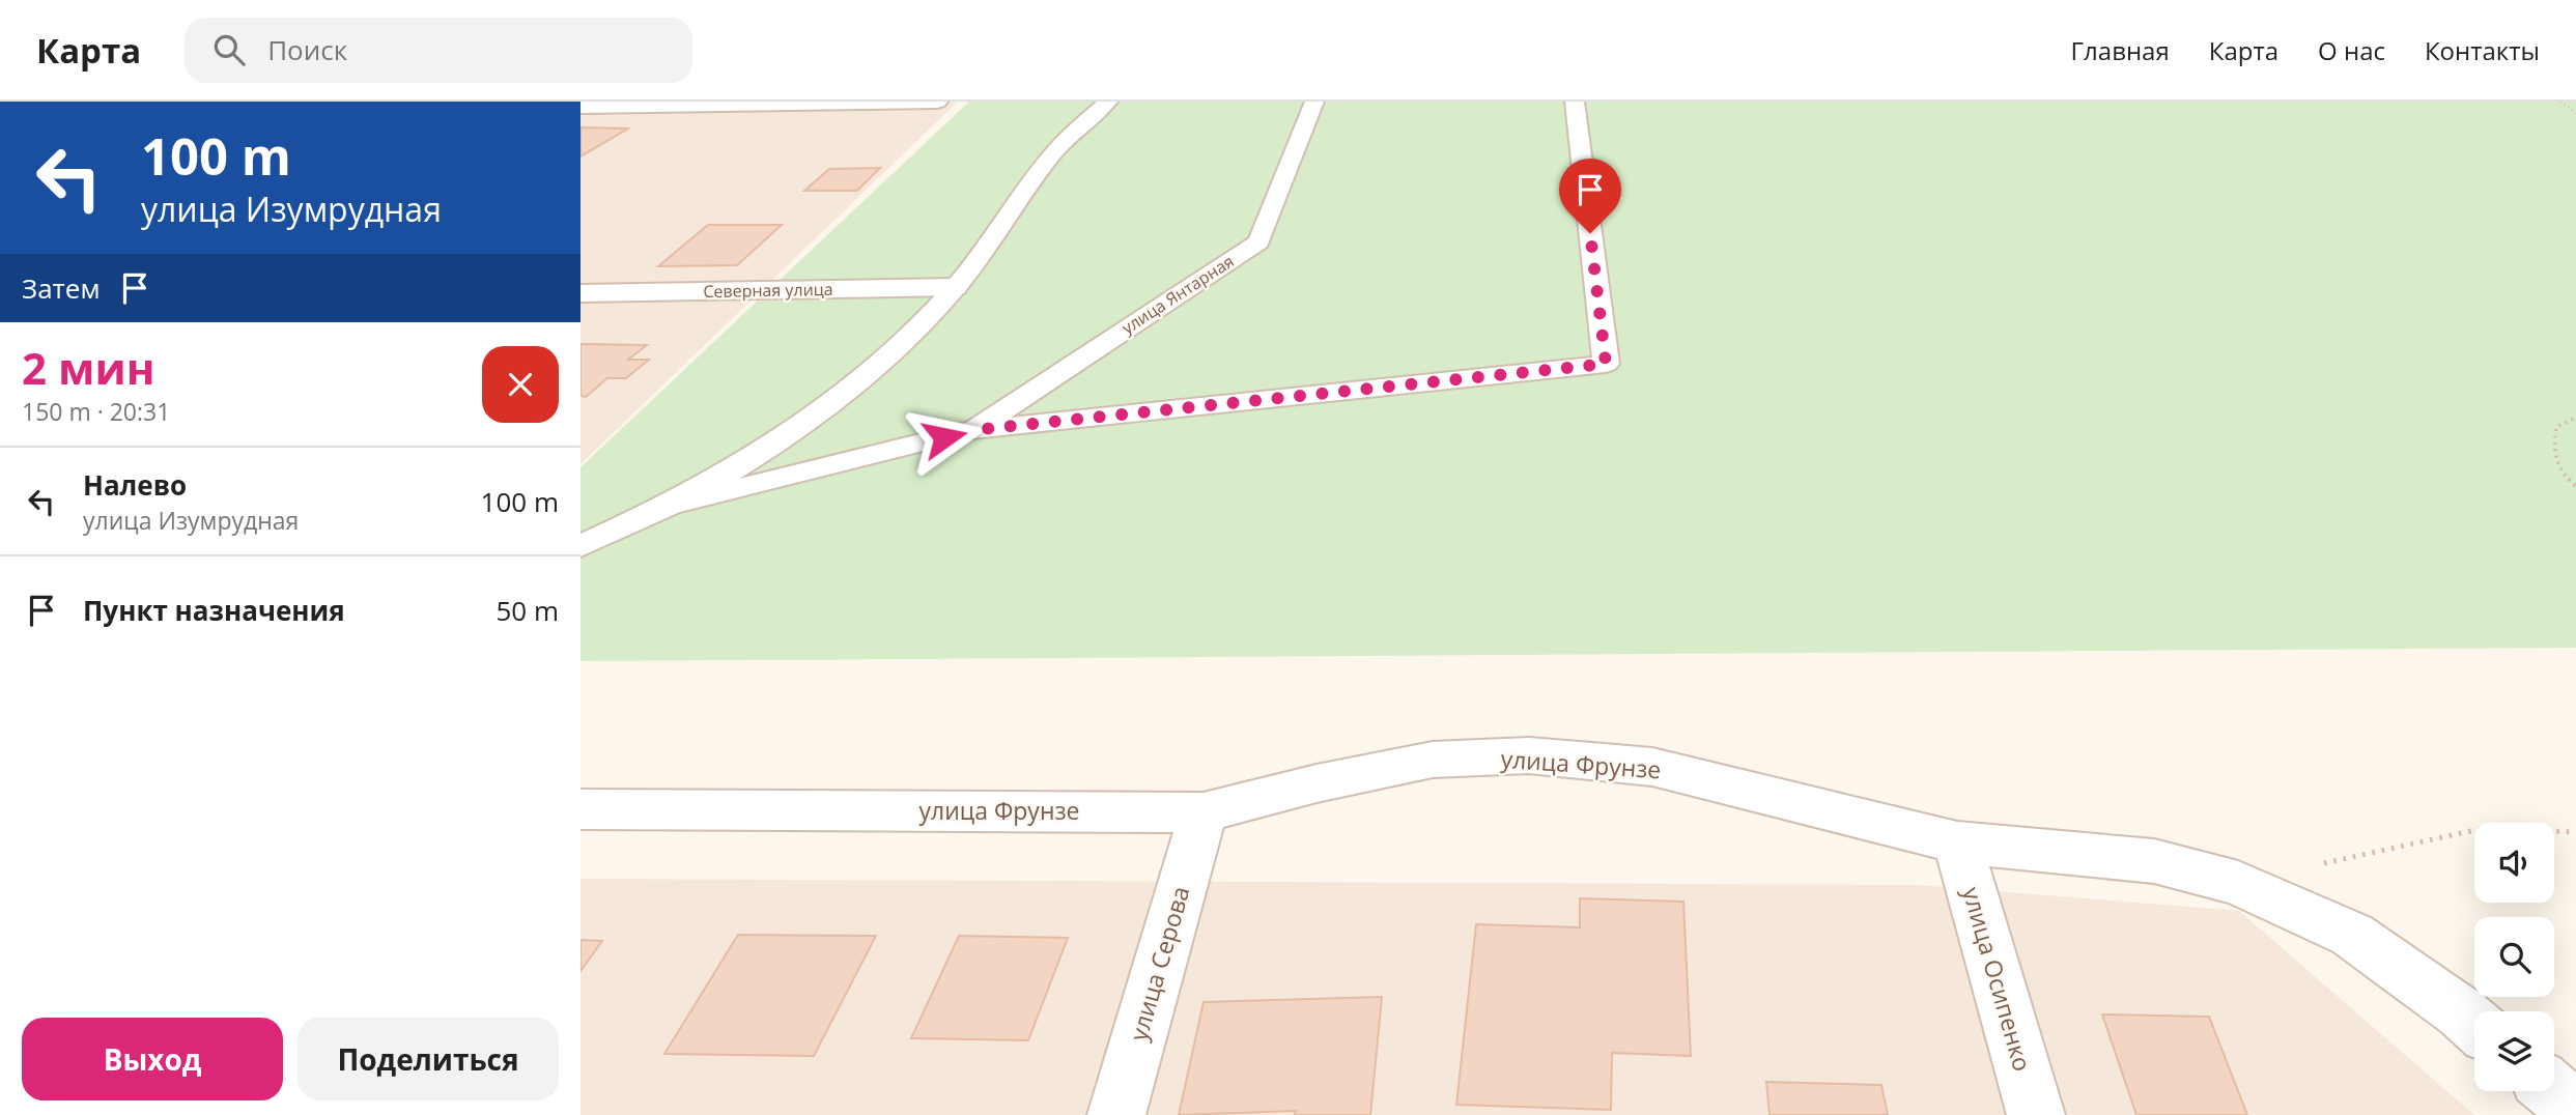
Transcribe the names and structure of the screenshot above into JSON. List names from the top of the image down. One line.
{"streets":{"street":["Северная улица","улица Фрунзе","улица Серова","улица Осипенко"],"lane":["улица Янтарная"]},"crossings":[["улица Фрунзе","улица Серова"],["улица Фрунзе","улица Осипенко"]],"page":{"header":"Карта","search":"Поиск","nav":["Главная","Карта","О нас","Контакты"],"turn":["100 m","улица Изумрудная"],"then":"Затем","heading":["2 мин","150 m · 20:31"],"list":[{"name":"Налево","note":"улица Изумрудная","value":"100 m"},{"name":"Пункт назначения","value":"50 m"}],"buttons":["Выход","Поделиться"]}}
